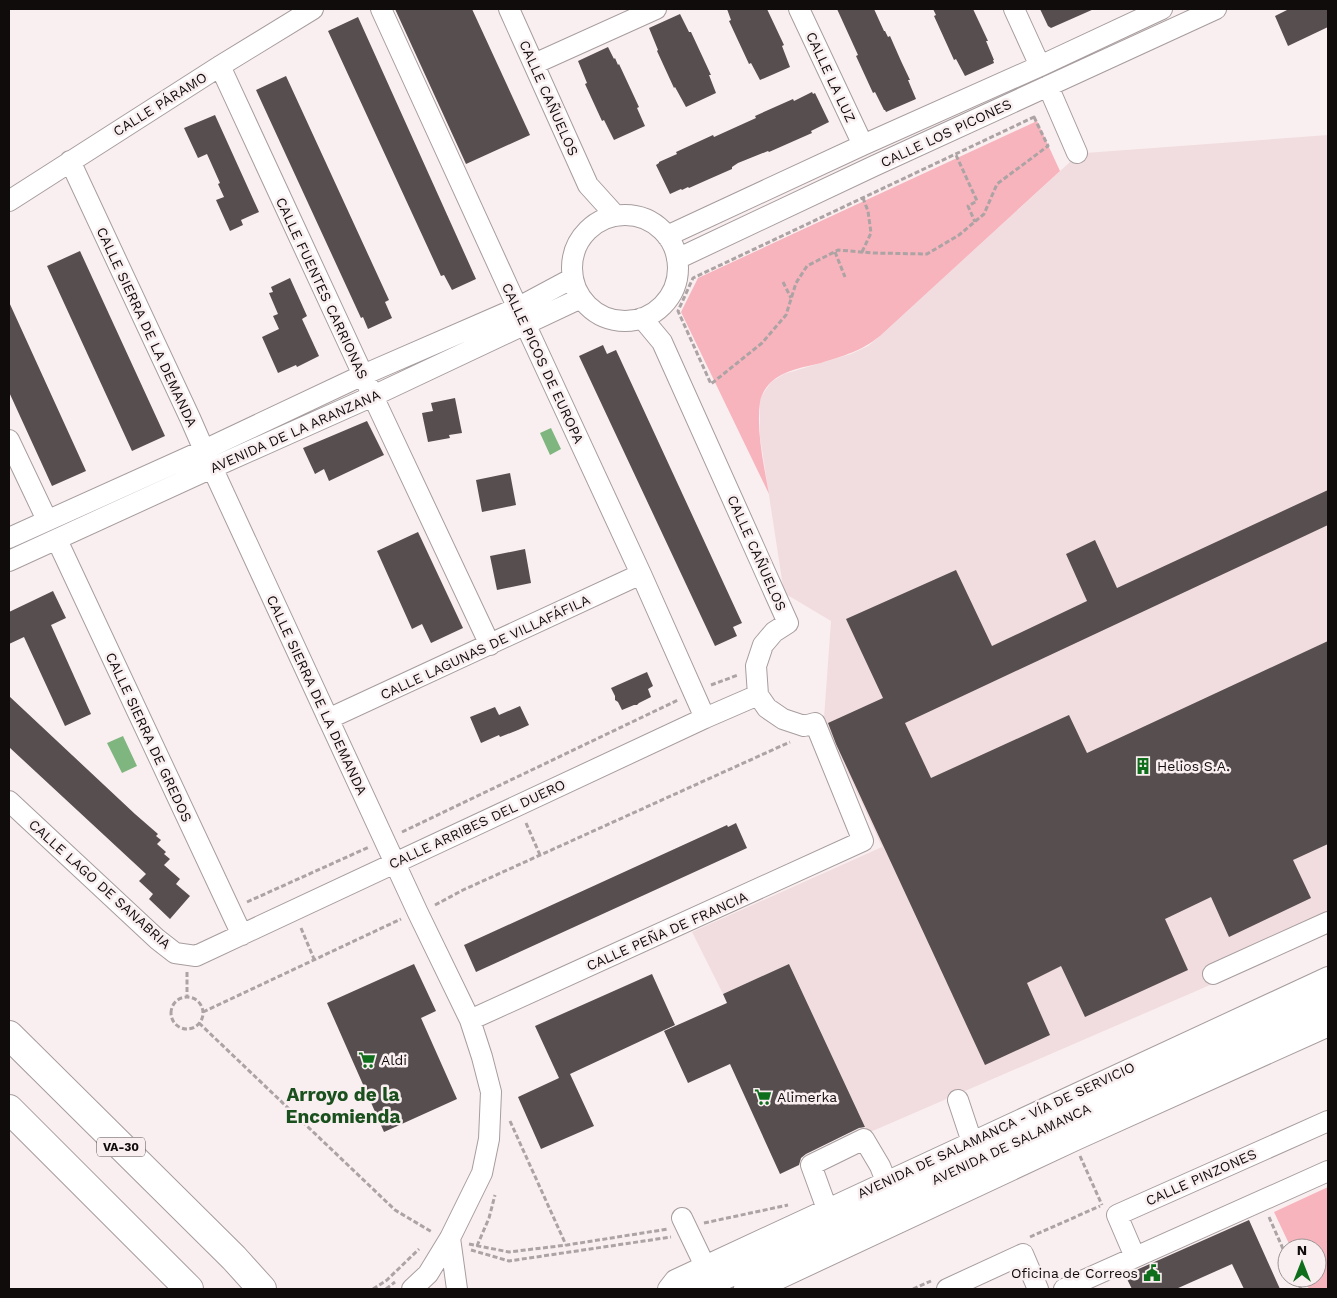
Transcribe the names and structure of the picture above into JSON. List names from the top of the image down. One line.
{"streets":{"highway":["AVENIDA DE SALAMANCA","VA-30"],"street":["CALLE LA LUZ","CALLE CAÑUELOS","CALLE PÁRAMO","CALLE LOS PICONES","CALLE FUENTES CARRIONAS","CALLE SIERRA DE LA DEMANDA","CALLE PICOS DE EUROPA","AVENIDA DE LA ARANZANA","CALLE LAGUNAS DE VILLAFÁFILA","CALLE SIERRA DE GREDOS","CALLE ARRIBES DEL DUERO","CALLE LAGO DE SANABRIA","CALLE PEÑA DE FRANCIA","AVENIDA DE SALAMANCA - VÍA DE SERVICIO","CALLE PINZONES"]},"crossings":[["CALLE LA LUZ","CALLE LOS PICONES"],["CALLE CAÑUELOS","CALLE LOS PICONES"],["CALLE CAÑUELOS","AVENIDA DE LA ARANZANA"],["CALLE CAÑUELOS","CALLE ARRIBES DEL DUERO"],["CALLE CAÑUELOS","CALLE PEÑA DE FRANCIA"],["CALLE PÁRAMO","CALLE FUENTES CARRIONAS"],["CALLE PÁRAMO","CALLE SIERRA DE LA DEMANDA"],["CALLE LOS PICONES","AVENIDA DE LA ARANZANA"],["CALLE FUENTES CARRIONAS","AVENIDA DE LA ARANZANA"],["CALLE FUENTES CARRIONAS","CALLE LAGUNAS DE VILLAFÁFILA"],["CALLE SIERRA DE LA DEMANDA","AVENIDA DE LA ARANZANA"],["CALLE SIERRA DE LA DEMANDA","CALLE LAGUNAS DE VILLAFÁFILA"],["CALLE SIERRA DE LA DEMANDA","CALLE ARRIBES DEL DUERO"],["CALLE SIERRA DE LA DEMANDA","CALLE PEÑA DE FRANCIA"],["CALLE PICOS DE EUROPA","AVENIDA DE LA ARANZANA"],["CALLE PICOS DE EUROPA","CALLE LAGUNAS DE VILLAFÁFILA"],["CALLE PICOS DE EUROPA","CALLE ARRIBES DEL DUERO"],["AVENIDA DE LA ARANZANA","CALLE SIERRA DE GREDOS"],["CALLE SIERRA DE GREDOS","CALLE ARRIBES DEL DUERO"],["CALLE ARRIBES DEL DUERO","CALLE LAGO DE SANABRIA"],["CALLE ARRIBES DEL DUERO","CALLE PEÑA DE FRANCIA"],["AVENIDA DE SALAMANCA - VÍA DE SERVICIO","AVENIDA DE SALAMANCA"]],"districts":["Arroyo de la Encomienda"],"places":{"building":["Helios S.A."],"supermarket":["Aldi","Alimerka"],"public building":["Oficina de Correos"]},"north":"top"}
